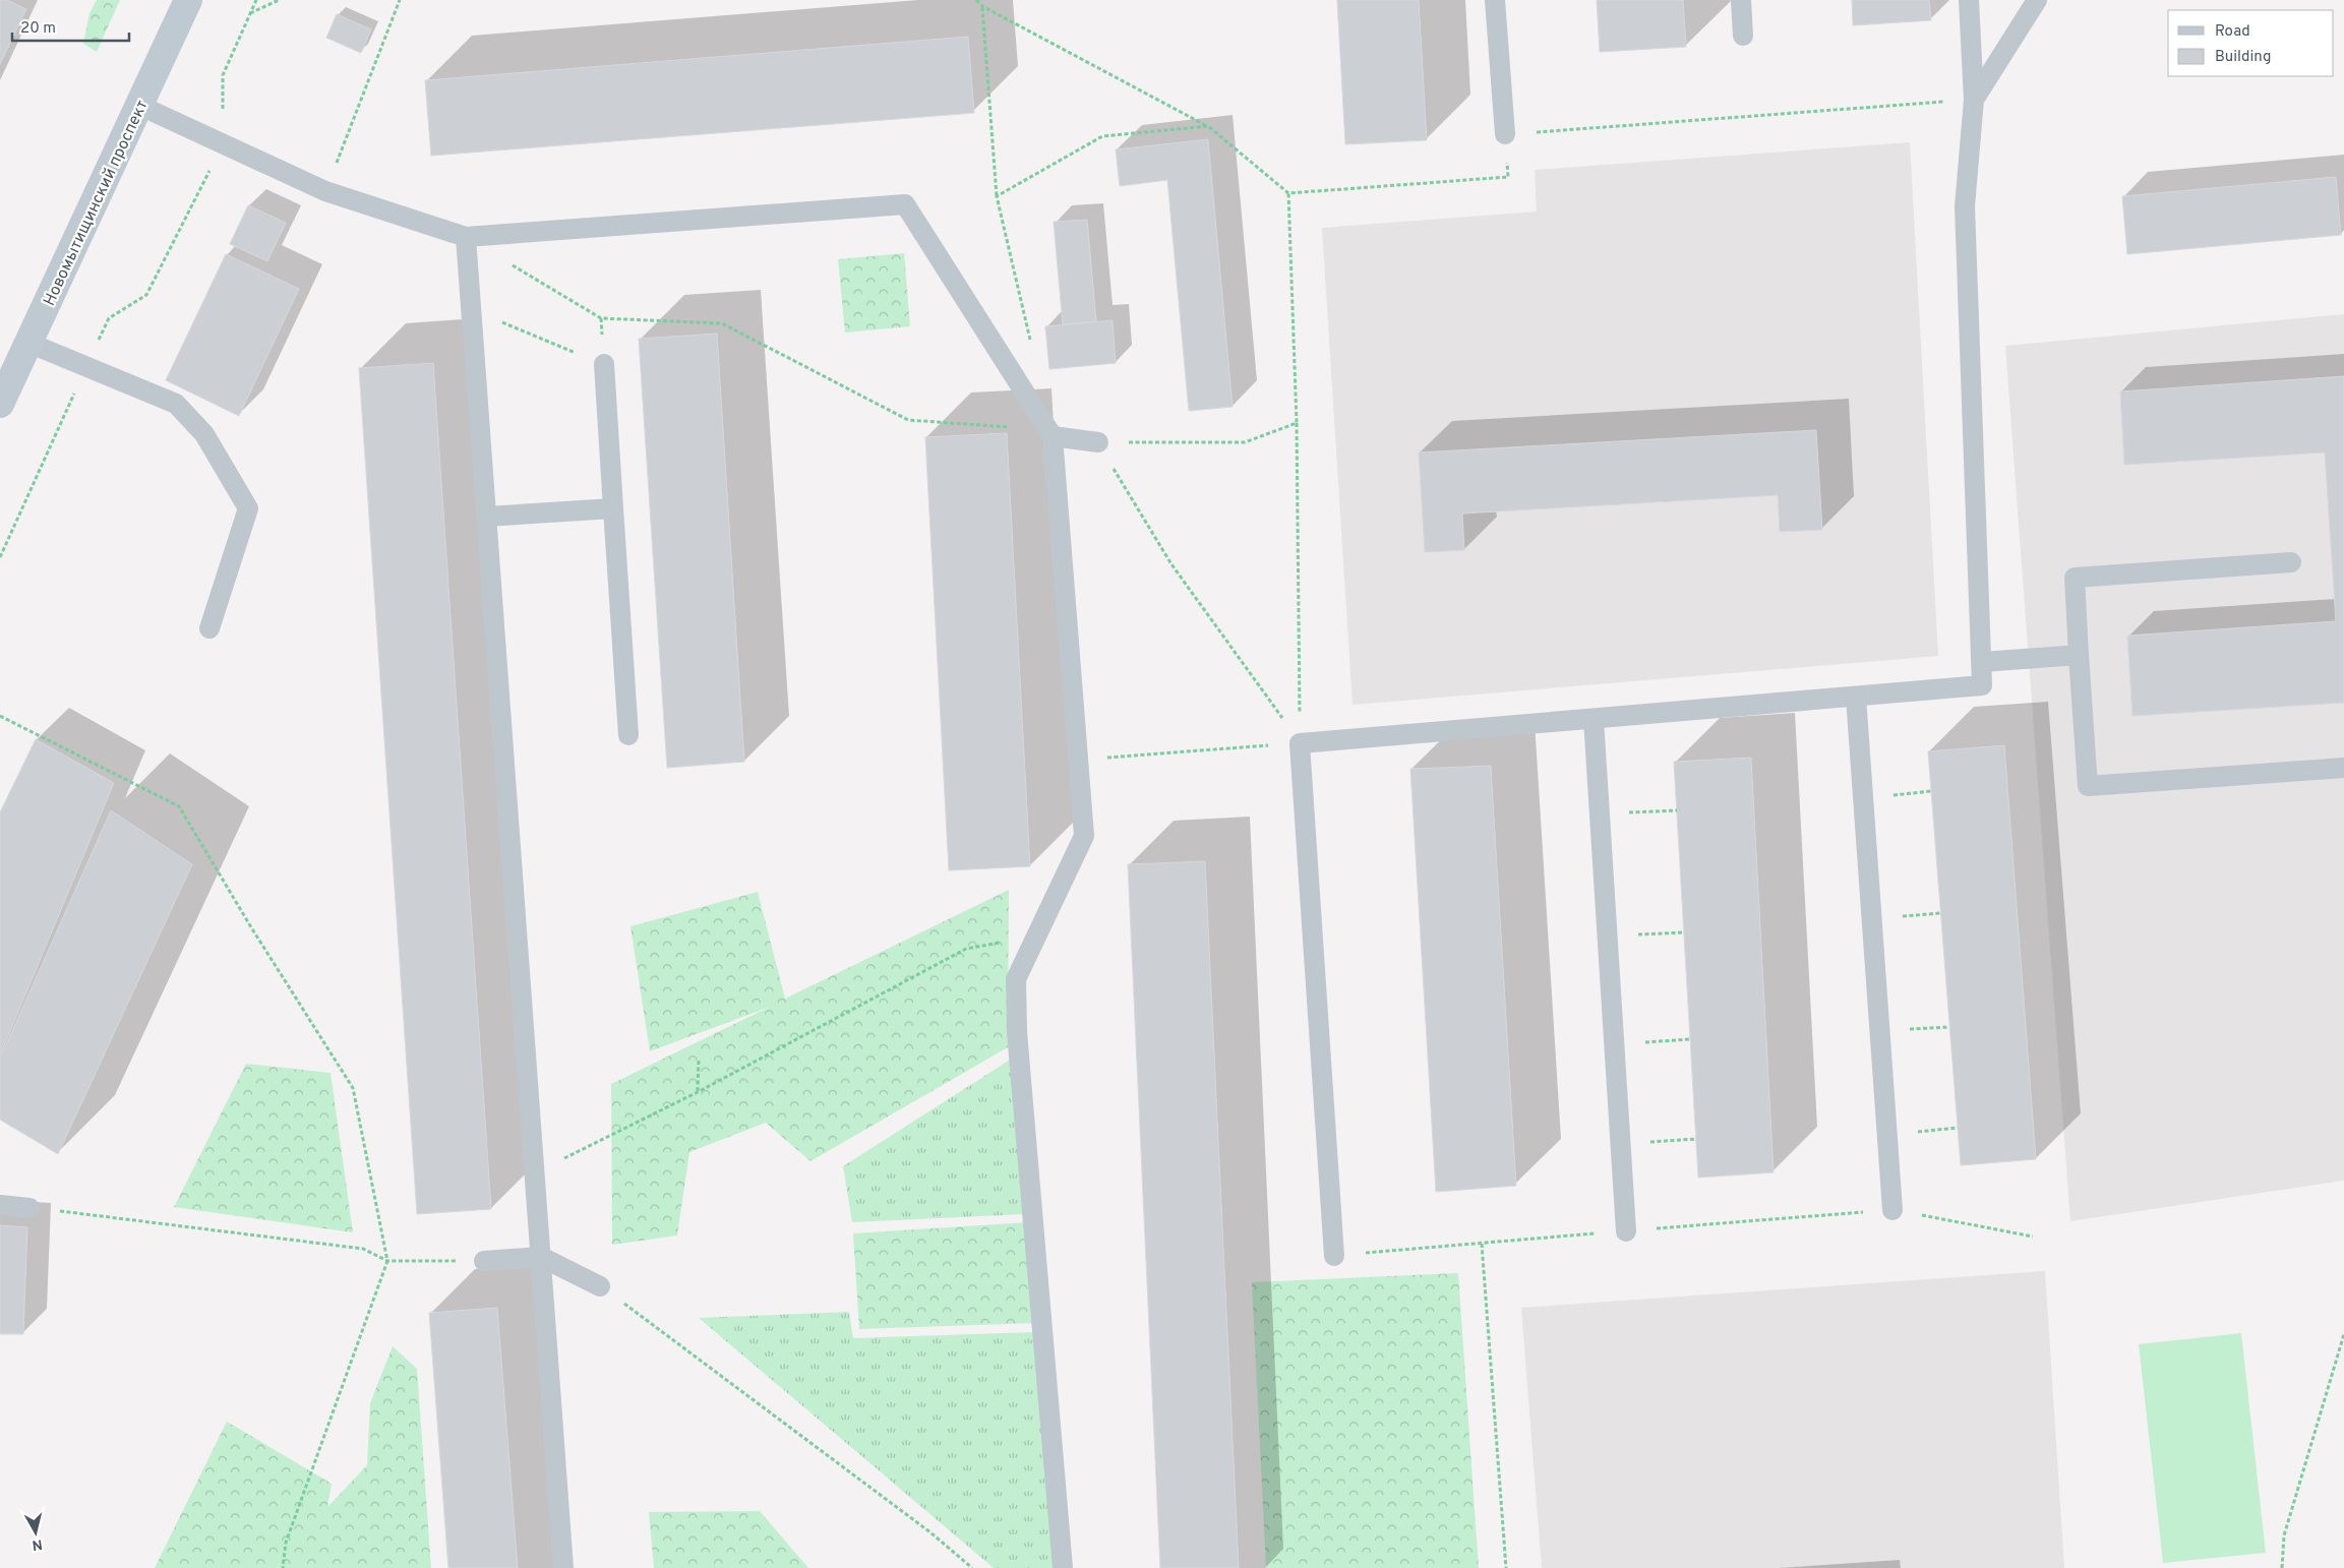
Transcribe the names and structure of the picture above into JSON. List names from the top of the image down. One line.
{"streets":{"main road":["Новомытищинский проспект"]},"legend":["Road","Building"],"scale_bar":"20 m","north":"bottom"}
